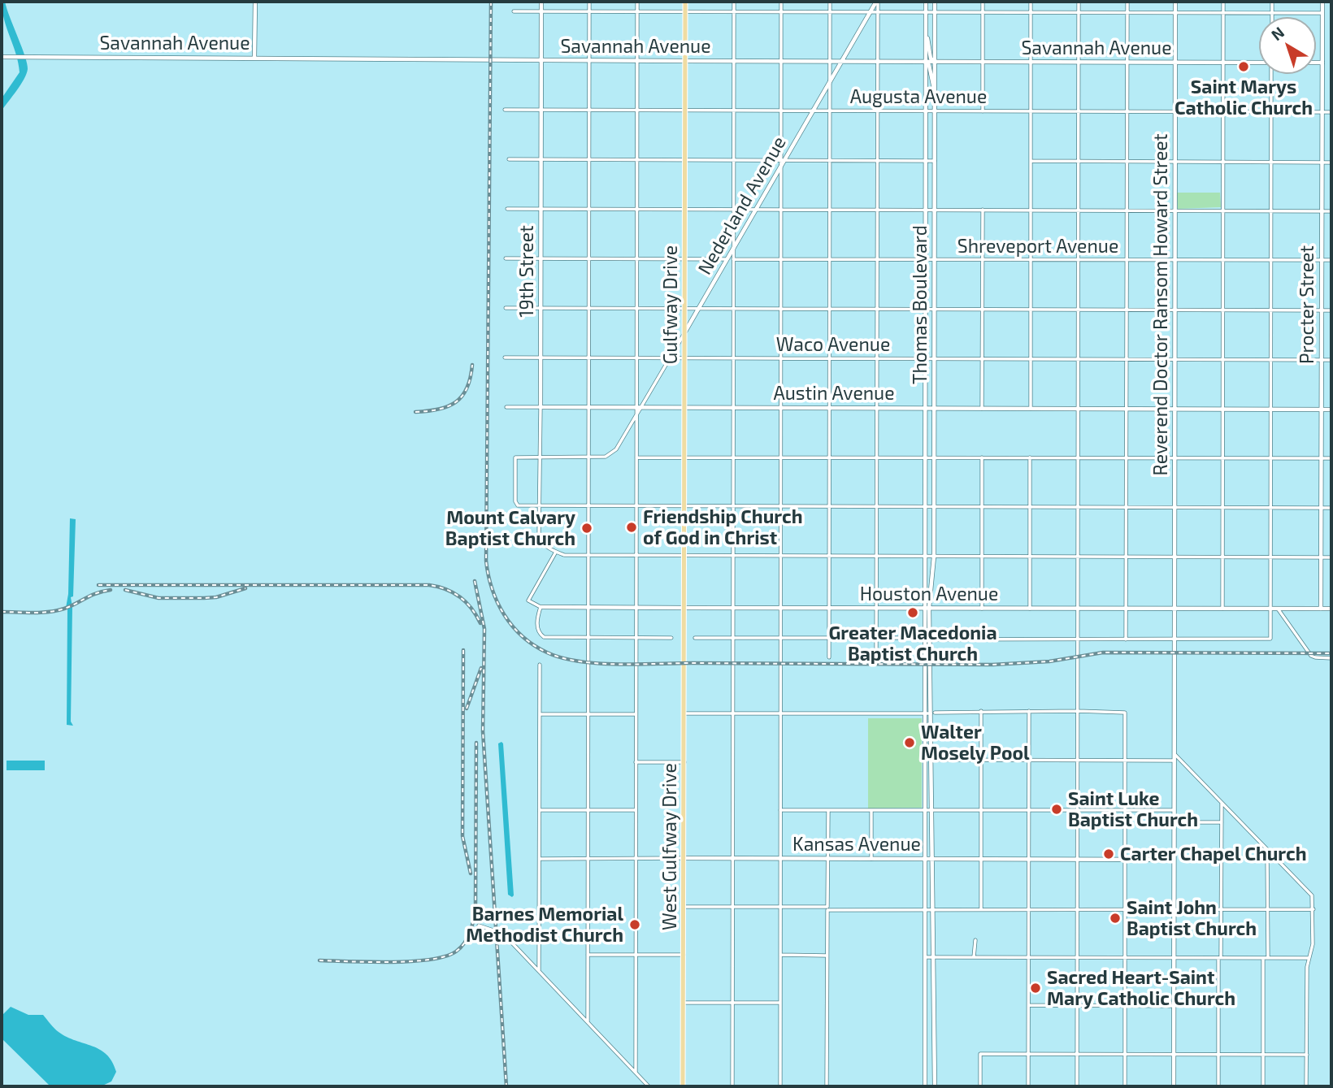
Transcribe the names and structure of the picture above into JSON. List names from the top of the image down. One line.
{"streets":{"main road":["Gulfway Drive","West Gulfway Drive"],"street":["Savannah Avenue","Augusta Avenue","Nederland Avenue","Shreveport Avenue","19th Street","Thomas Boulevard","Reverend Doctor Ransom Howard Street","Procter Street","Waco Avenue","Austin Avenue","Houston Avenue","Kansas Avenue"]},"crossings":[["Savannah Avenue","Nederland Avenue"],["Savannah Avenue","19th Street"],["Savannah Avenue","Gulfway Drive"],["Savannah Avenue","Thomas Boulevard"],["Savannah Avenue","Reverend Doctor Ransom Howard Street"],["Augusta Avenue","Nederland Avenue"],["Augusta Avenue","19th Street"],["Augusta Avenue","Gulfway Drive"],["Augusta Avenue","Thomas Boulevard"],["Augusta Avenue","Reverend Doctor Ransom Howard Street"],["Augusta Avenue","Procter Street"],["Nederland Avenue","Shreveport Avenue"],["Nederland Avenue","Gulfway Drive"],["Nederland Avenue","Waco Avenue"],["Nederland Avenue","Austin Avenue"],["Shreveport Avenue","19th Street"],["Shreveport Avenue","Gulfway Drive"],["Shreveport Avenue","Thomas Boulevard"],["Shreveport Avenue","Reverend Doctor Ransom Howard Street"],["Shreveport Avenue","Procter Street"],["19th Street","Waco Avenue"],["19th Street","Austin Avenue"],["19th Street","Houston Avenue"],["Gulfway Drive","Waco Avenue"],["Gulfway Drive","Austin Avenue"],["Gulfway Drive","Houston Avenue"],["Gulfway Drive","West Gulfway Drive"],["Thomas Boulevard","Waco Avenue"],["Thomas Boulevard","Austin Avenue"],["Thomas Boulevard","Houston Avenue"],["Reverend Doctor Ransom Howard Street","Waco Avenue"],["Reverend Doctor Ransom Howard Street","Austin Avenue"],["Reverend Doctor Ransom Howard Street","Houston Avenue"],["Reverend Doctor Ransom Howard Street","Kansas Avenue"],["Procter Street","Waco Avenue"],["Procter Street","Austin Avenue"],["Procter Street","Houston Avenue"],["Houston Avenue","West Gulfway Drive"],["Kansas Avenue","West Gulfway Drive"]],"places":["Saint Marys Catholic Church","Friendship Church of God in Christ","Mount Calvary Baptist Church","Greater Macedonia Baptist Church","Walter Mosely Pool","Saint Luke Baptist Church","Carter Chapel Church","Saint John Baptist Church","Barnes Memorial Methodist Church","Sacred Heart-Saint Mary Catholic Church"],"north":"top left"}
